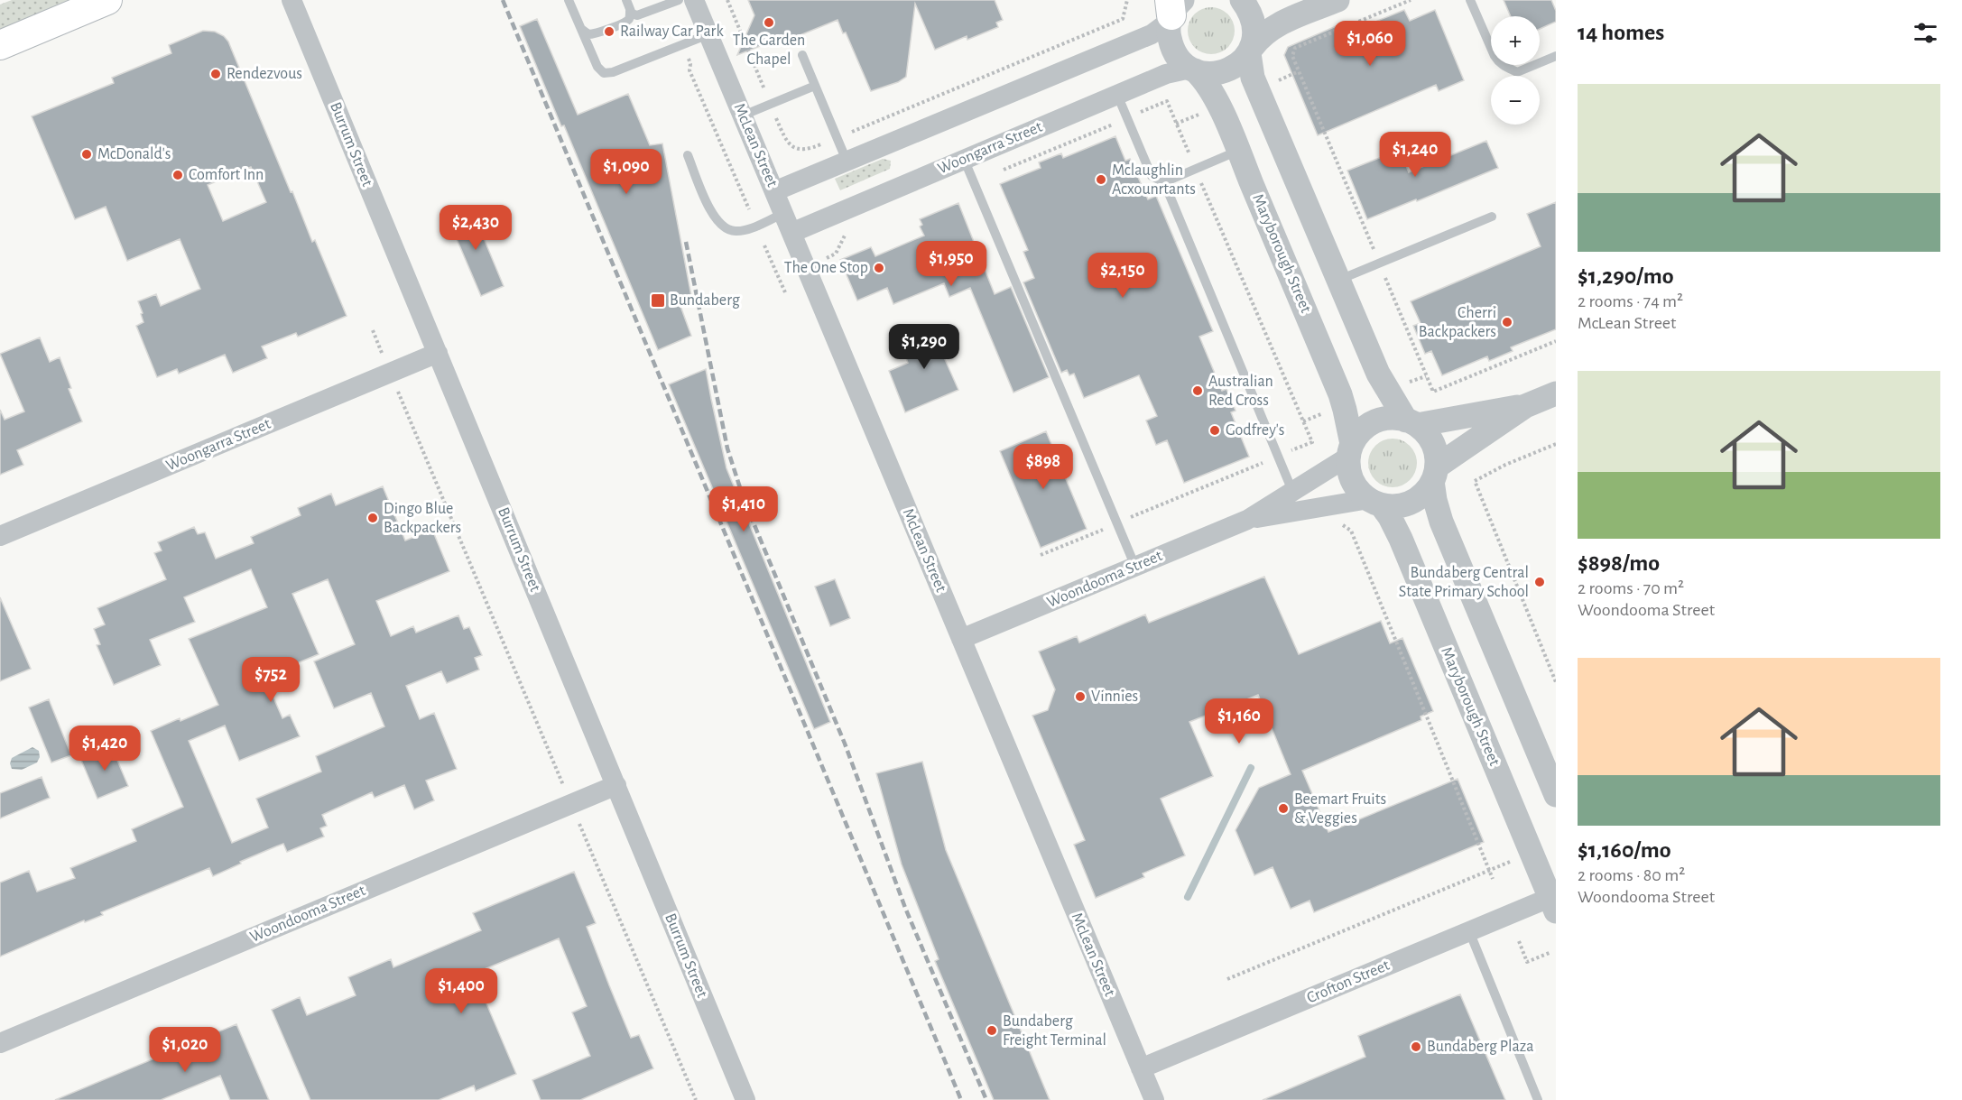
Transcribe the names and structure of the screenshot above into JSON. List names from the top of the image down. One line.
{"streets":{"street":["Burrum Street","McLean Street","Woongarra Street","Maryborough Street","Woondooma Street","Crofton Street"]},"crossings":[["Burrum Street","Woongarra Street"],["Burrum Street","Woondooma Street"],["McLean Street","Woongarra Street"],["McLean Street","Woondooma Street"],["McLean Street","Crofton Street"],["Woongarra Street","Maryborough Street"],["Maryborough Street","Woondooma Street"],["Maryborough Street","Crofton Street"]],"places":{"other":["The Garden Chapel","Railway Car Park","Rendezvous","McDonald's","Comfort Inn","Mclaughlin Acxounrtants","The One Stop","Cherri Backpackers","Australian Red Cross","Godfrey's","Dingo Blue Backpackers","Bundaberg Central State Primary School","Vinnies","Beemart Fruits & Veggies","Bundaberg Freight Terminal","Bundaberg Plaza"],"transit":["Bundaberg"]},"page":{"heading":"14 homes","map_buttons":["+","−"],"price":["$1,060","$1,240","$1,090","$2,430","$1,950","$2,150","$1,290","$898","$1,410","$752","$1,160","$1,420","$1,400","$1,020"],"list":[{"name":"$1,290/mo","note":"2 rooms · 74 m² · McLean Street"},{"name":"$898/mo","note":"2 rooms · 70 m² · Woondooma Street"},{"name":"$1,160/mo","note":"2 rooms · 80 m² · Woondooma Street"}]}}
